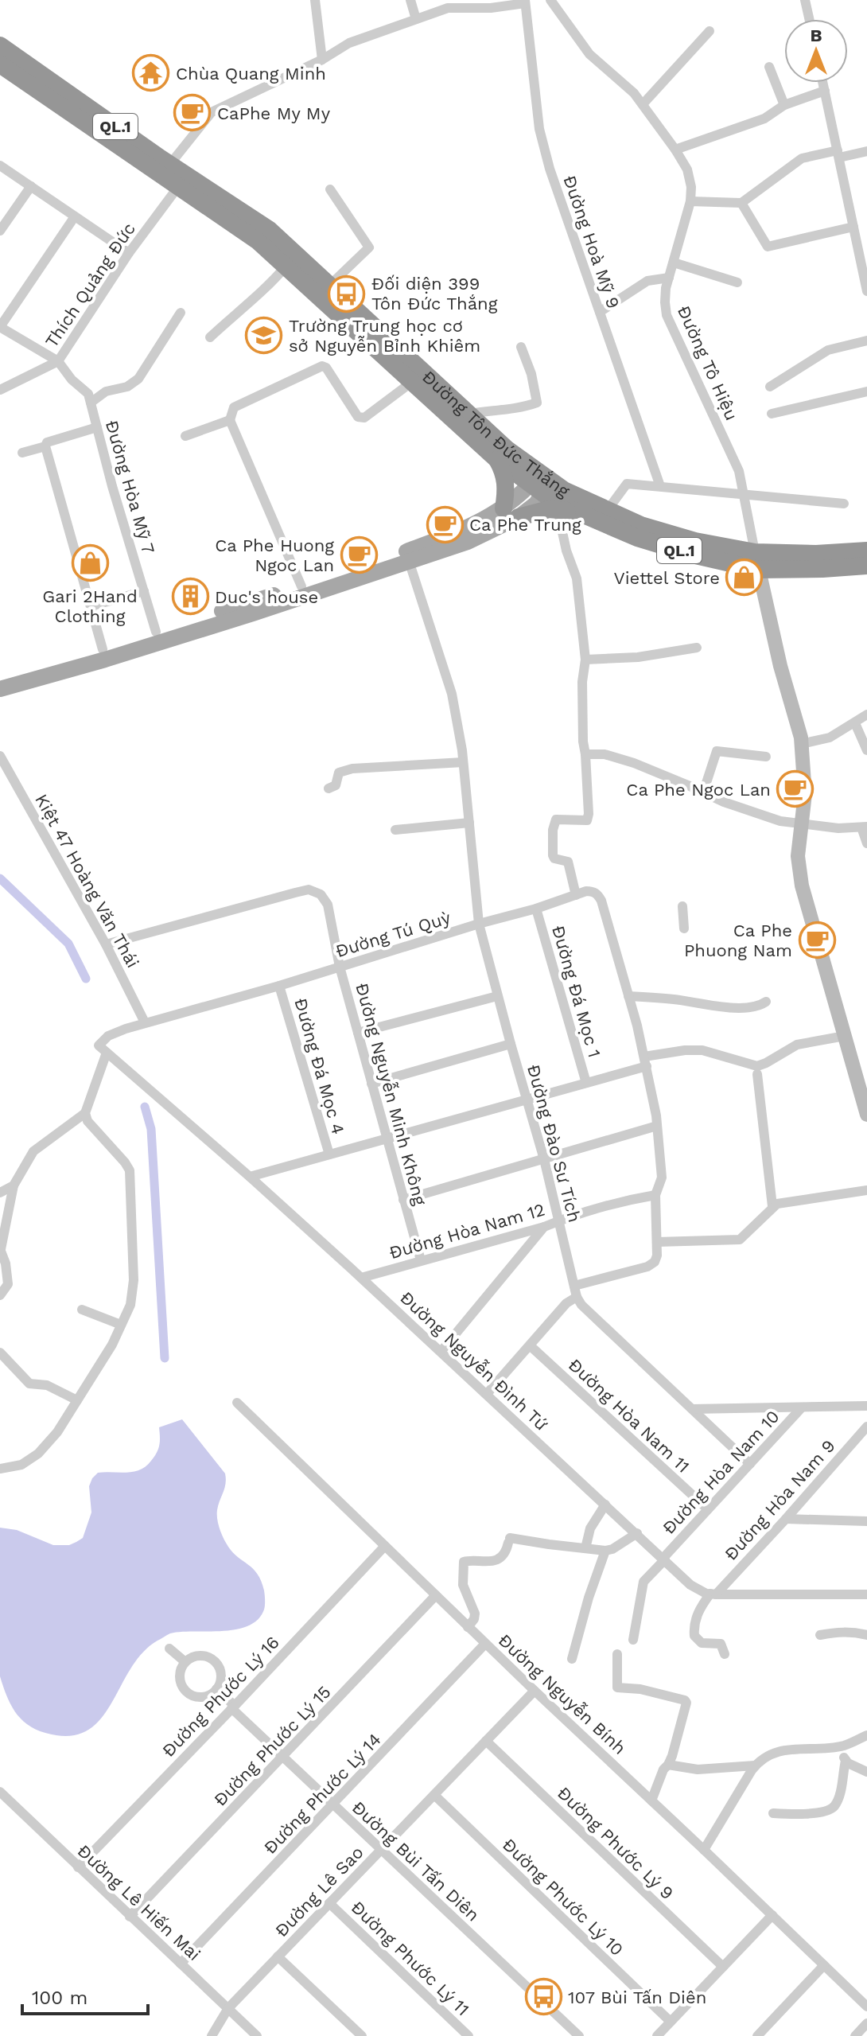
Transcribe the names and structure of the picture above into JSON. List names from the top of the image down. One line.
{"streets":{"highway":["QL.1","Đường Tôn Đức Thắng"],"street":["Đường Hoà Mỹ 9","Thích Quảng Đức","Đường Tô Hiệu","Đường Hòa Mỹ 7","Kiệt 47 Hoàng Văn Thái","Đường Tú Quỳ","Đường Đá Mọc 1","Đường Đá Mọc 4","Đường Nguyễn Minh Không","Đường Đào Sư Tích","Đường Hòa Nam 12","Đường Nguyễn Đình Tứ","Đường Hòa Nam 11","Đường Hòa Nam 10","Đường Hòa Nam 9","Đường Nguyễn Bính","Đường Phước Lý 16","Đường Phước Lý 15","Đường Phước Lý 14","Đường Phước Lý 9","Đường Bùi Tấn Diên","Đường Lê Sao","Đường Phước Lý 10","Đường Lê Hiến Mai","Đường Phước Lý 11"]},"crossings":[["Thích Quảng Đức","Đường Tôn Đức Thắng"],["Thích Quảng Đức","Đường Hòa Mỹ 7"],["Đường Tô Hiệu","Đường Tôn Đức Thắng"],["Kiệt 47 Hoàng Văn Thái","Đường Tú Quỳ"],["Kiệt 47 Hoàng Văn Thái","Đường Nguyễn Minh Không"],["Đường Tú Quỳ","Đường Đá Mọc 1"],["Đường Tú Quỳ","Đường Đá Mọc 4"],["Đường Tú Quỳ","Đường Nguyễn Minh Không"],["Đường Tú Quỳ","Đường Đào Sư Tích"],["Đường Tú Quỳ","Đường Nguyễn Đình Tứ"],["Đường Nguyễn Minh Không","Đường Hòa Nam 12"],["Đường Đào Sư Tích","Đường Hòa Nam 12"],["Đường Đào Sư Tích","Đường Hòa Nam 10"],["Đường Hòa Nam 12","Đường Nguyễn Đình Tứ"],["Đường Nguyễn Đình Tứ","Đường Hòa Nam 10"],["Đường Nguyễn Đình Tứ","Đường Hòa Nam 9"],["Đường Hòa Nam 11","Đường Hòa Nam 10"],["Đường Nguyễn Bính","Đường Phước Lý 16"],["Đường Nguyễn Bính","Đường Phước Lý 15"],["Đường Nguyễn Bính","Đường Phước Lý 14"],["Đường Nguyễn Bính","Đường Lê Sao"],["Đường Phước Lý 16","Đường Bùi Tấn Diên"],["Đường Phước Lý 16","Đường Lê Hiến Mai"],["Đường Phước Lý 15","Đường Bùi Tấn Diên"],["Đường Phước Lý 15","Đường Lê Hiến Mai"],["Đường Phước Lý 14","Đường Bùi Tấn Diên"],["Đường Phước Lý 14","Đường Lê Hiến Mai"],["Đường Phước Lý 9","Đường Lê Sao"],["Đường Bùi Tấn Diên","Đường Lê Sao"],["Đường Lê Sao","Đường Phước Lý 10"],["Đường Lê Sao","Đường Lê Hiến Mai"],["Đường Lê Sao","Đường Phước Lý 11"]],"places":{"temple":["Chùa Quang Minh"],"cafe":["CaPhe My My","Ca Phe Trung","Ca Phe Huong Ngoc Lan","Ca Phe Ngoc Lan","Ca Phe Phuong Nam"],"bus stop":["Đối diện 399 Tôn Đức Thắng","107 Bùi Tấn Diên"],"school or university":["Trường Trung học cơ sở Nguyễn Bỉnh Khiêm"],"shop":["Gari 2Hand Clothing","Viettel Store"],"building":["Duc's house"]},"scale_bar":"100 m","north":"top"}
